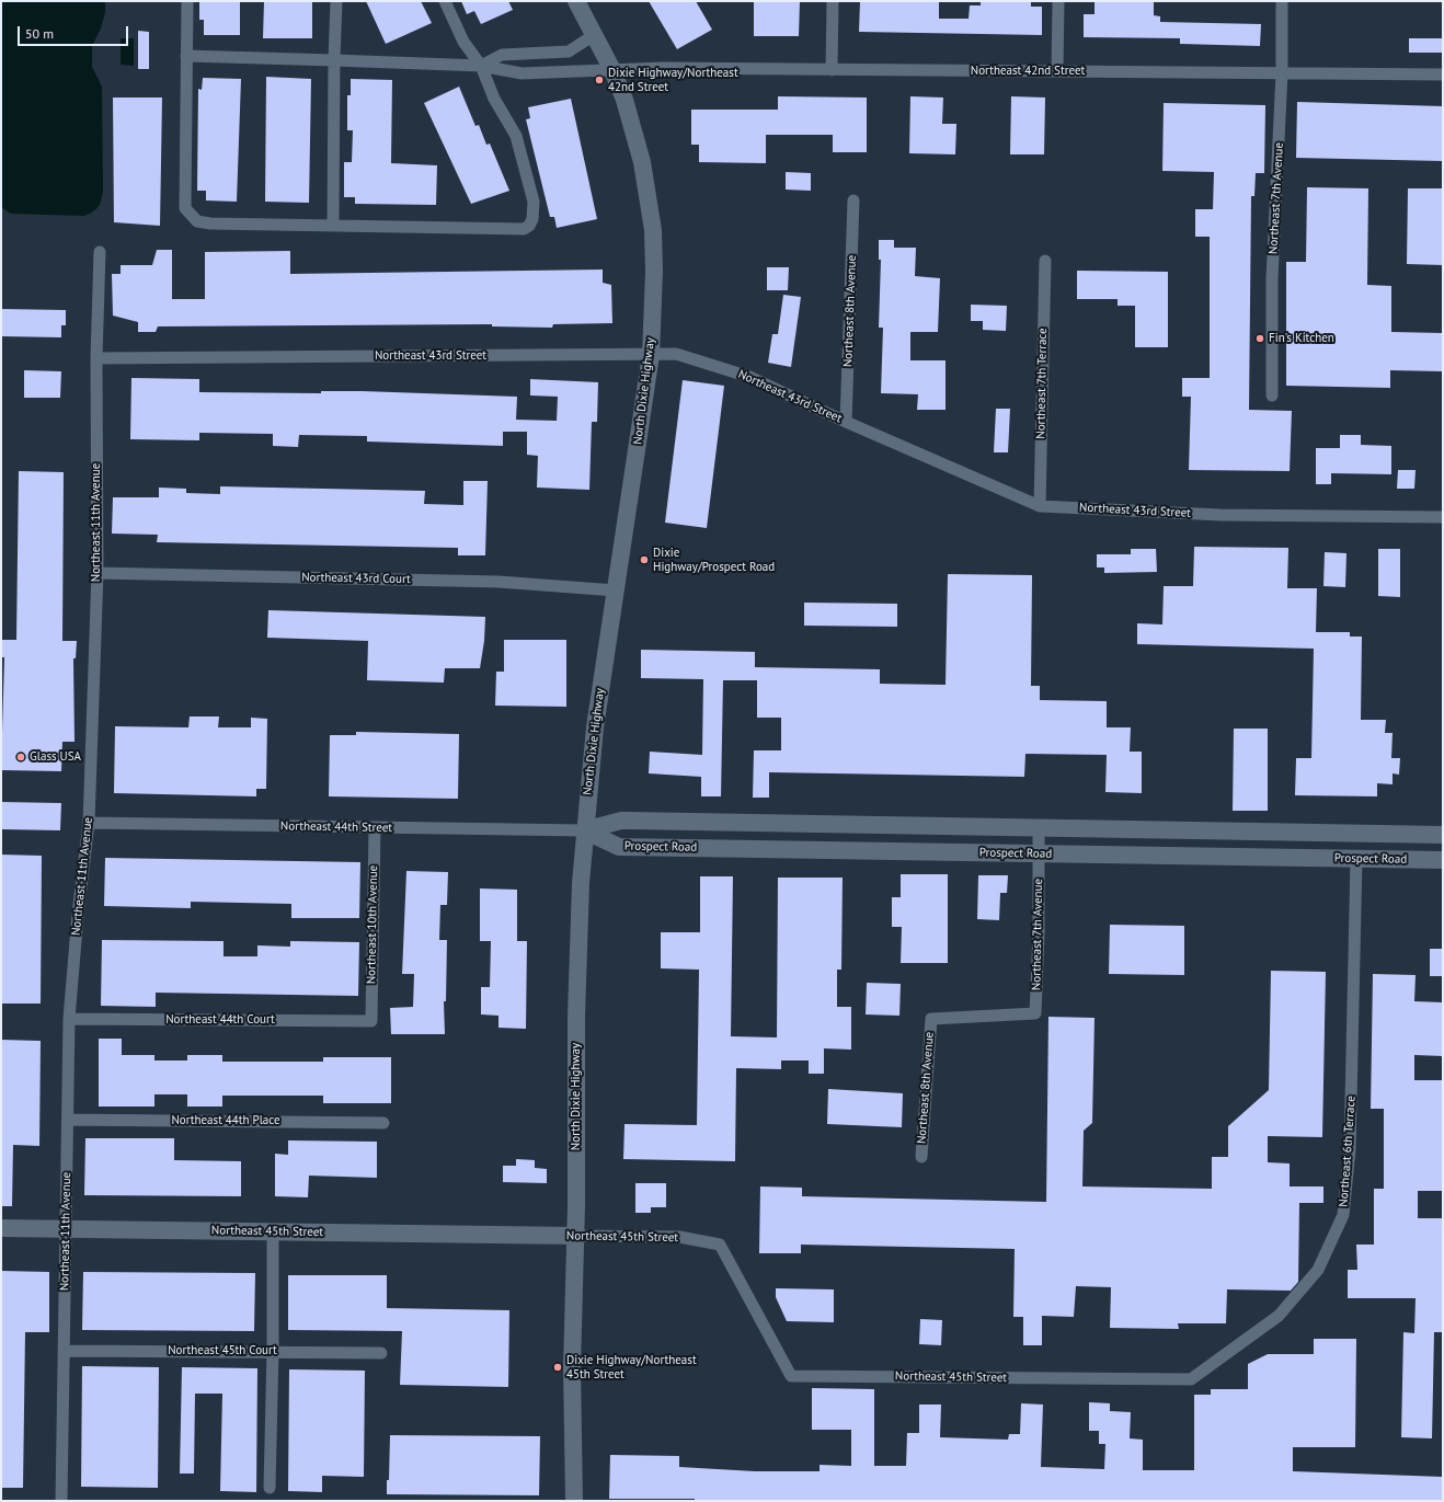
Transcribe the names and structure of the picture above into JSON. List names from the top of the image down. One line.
{"streets":{"main road":["North Dixie Highway","Prospect Road","Northeast 45th Street"],"street":["Northeast 42nd Street","Northeast 7th Avenue","Northeast 8th Avenue","Northeast 43rd Street","Northeast 7th Terrace","Northeast 11th Avenue","Northeast 43rd Court","Northeast 44th Street","Northeast 10th Avenue","Northeast 44th Court","Northeast 44th Place","Northeast 6th Terrace","Northeast 45th Court"]},"crossings":[["Northeast 42nd Street","Northeast 7th Avenue"],["Northeast 42nd Street","North Dixie Highway"],["Northeast 7th Avenue","Northeast 8th Avenue"],["Northeast 7th Avenue","Prospect Road"],["Northeast 8th Avenue","Northeast 43rd Street"],["Northeast 43rd Street","Northeast 7th Terrace"],["Northeast 43rd Street","North Dixie Highway"],["Northeast 43rd Street","Northeast 11th Avenue"],["North Dixie Highway","Northeast 43rd Court"],["North Dixie Highway","Northeast 44th Street"],["North Dixie Highway","Prospect Road"],["North Dixie Highway","Northeast 45th Street"],["Northeast 11th Avenue","Northeast 43rd Court"],["Northeast 11th Avenue","Northeast 44th Street"],["Northeast 11th Avenue","Northeast 44th Court"],["Northeast 11th Avenue","Northeast 44th Place"],["Northeast 11th Avenue","Northeast 45th Street"],["Northeast 11th Avenue","Northeast 45th Court"],["Northeast 44th Street","Prospect Road"],["Northeast 44th Street","Northeast 10th Avenue"],["Prospect Road","Northeast 6th Terrace"],["Northeast 10th Avenue","Northeast 44th Court"],["Northeast 6th Terrace","Northeast 45th Street"]],"places":["Dixie Highway/Northeast 42nd Street","Fin's Kitchen","Dixie Highway/Prospect Road","Glass USA","Dixie Highway/Northeast 45th Street"],"scale_bar":"50 m"}
